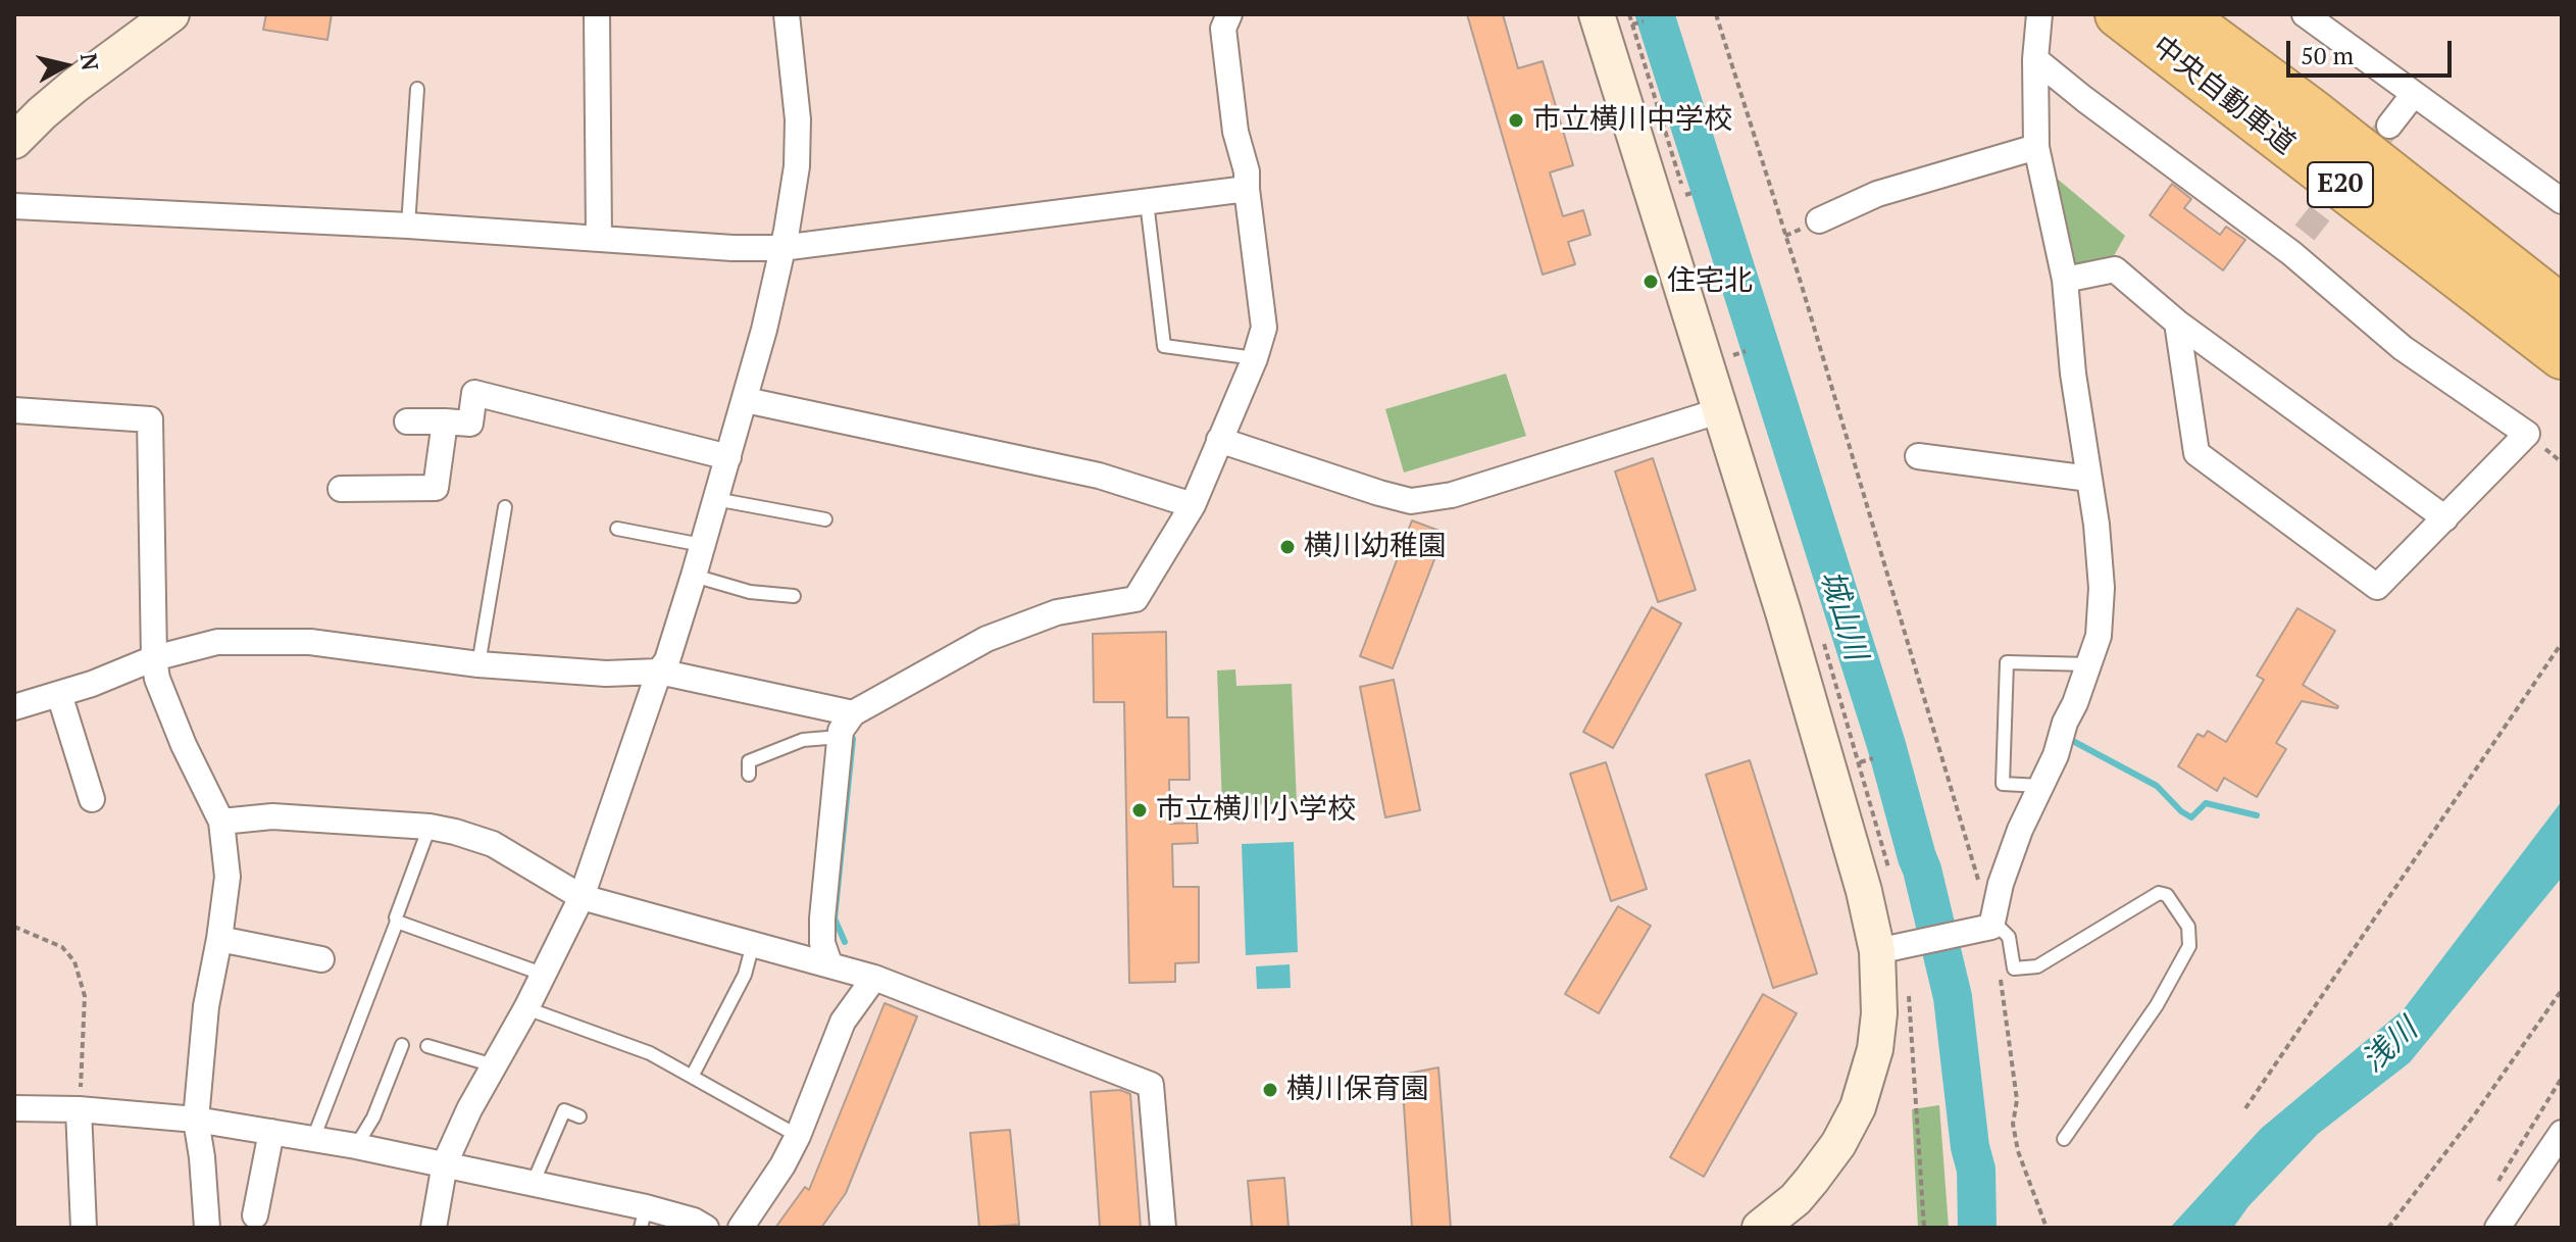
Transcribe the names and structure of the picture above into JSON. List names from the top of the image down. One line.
{"streets":{"highway":["中央自動車道","E20"]},"water":["城山川","浅川"],"places":["市立横川中学校","住宅北","横川幼稚園","市立横川小学校","横川保育園"],"scale_bar":"50 m","north":"right"}
